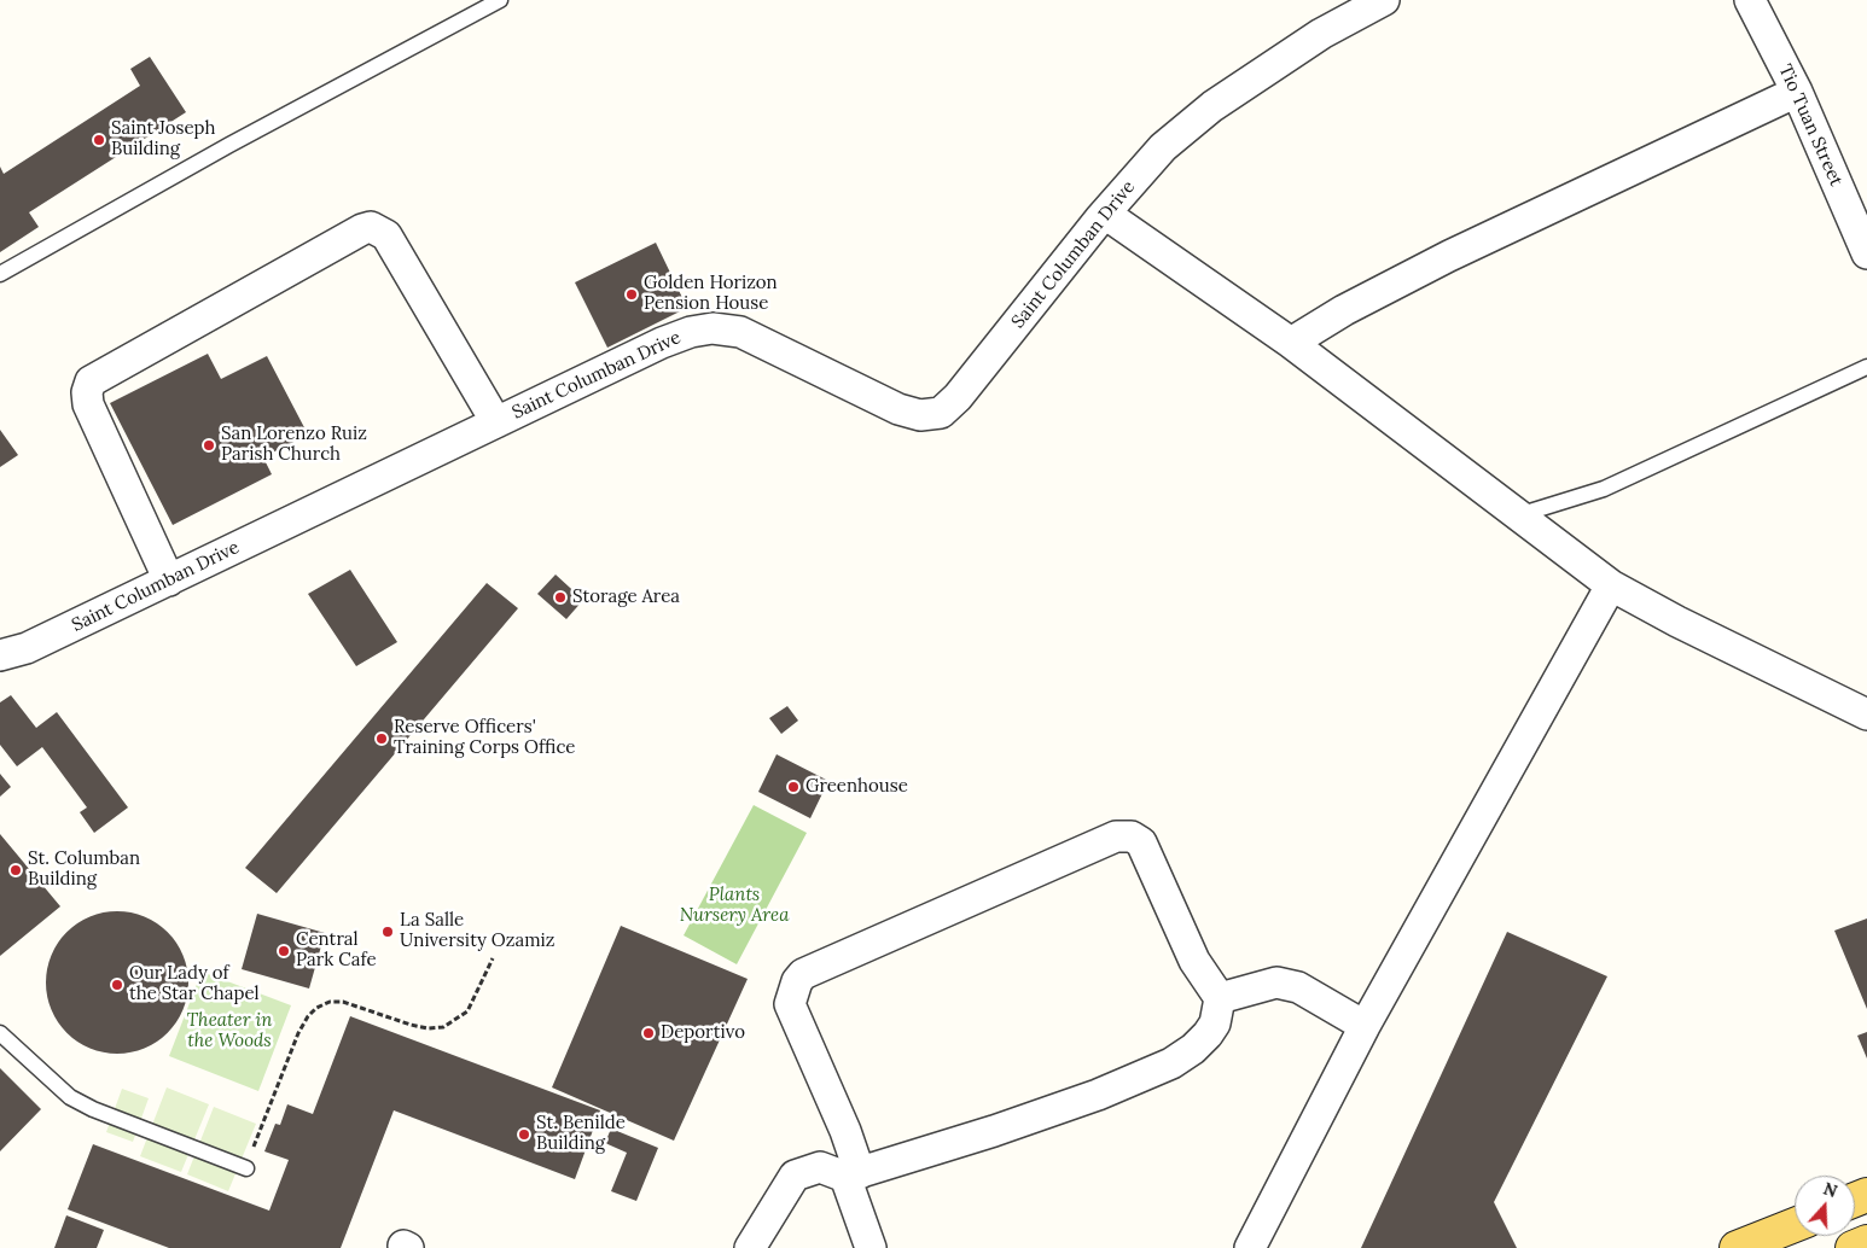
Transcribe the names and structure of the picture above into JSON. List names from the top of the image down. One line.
{"streets":{"street":["Tio Tuan Street","Saint Columban Drive"]},"parks":["Plants Nursery Area","Theater in the Woods"],"places":["Saint Joseph Building","Golden Horizon Pension House","San Lorenzo Ruiz Parish Church","Storage Area","Reserve Officers' Training Corps Office","Greenhouse","St. Columban Building","La Salle University Ozamiz","Central Park Cafe","Our Lady of the Star Chapel","Deportivo","St. Benilde Building"],"north":"top"}
